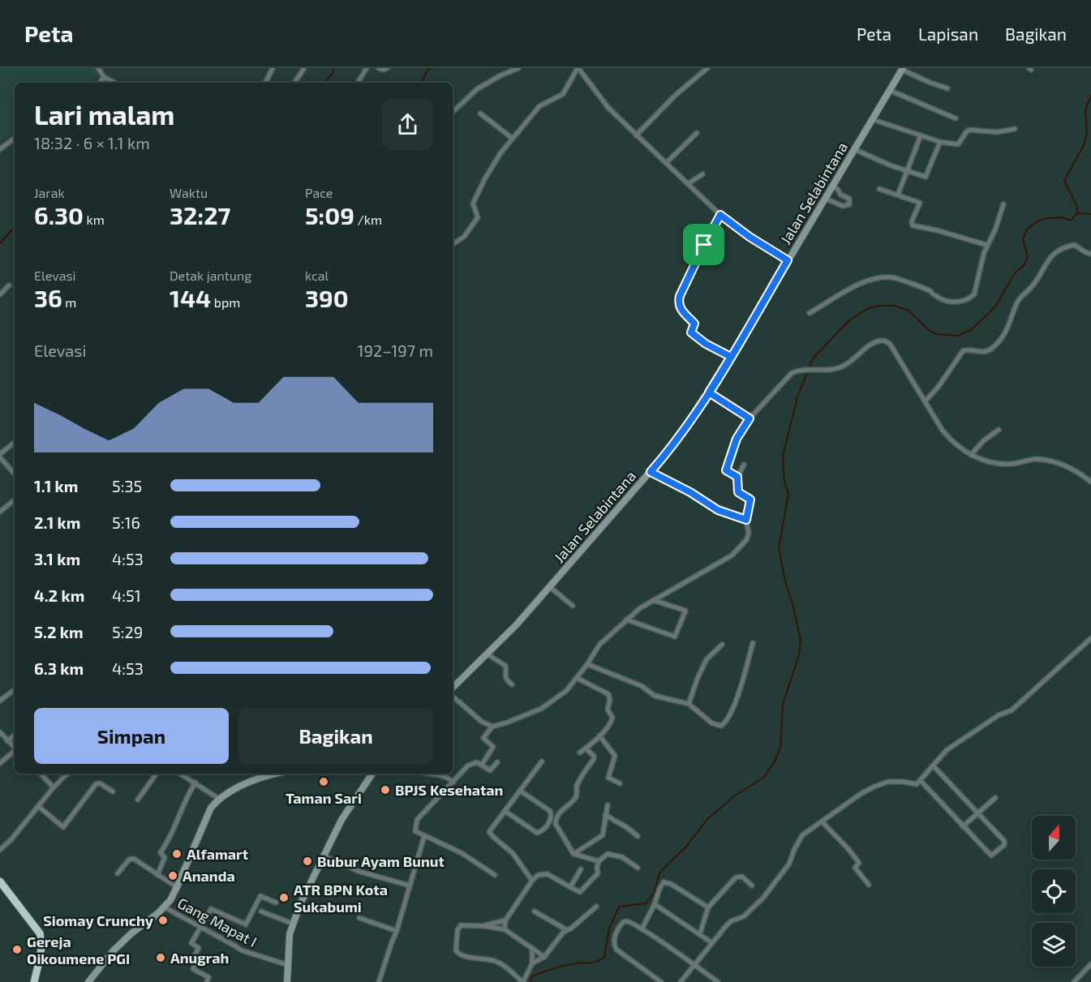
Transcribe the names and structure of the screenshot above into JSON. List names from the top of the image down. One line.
{"streets":{"street":["Jalan Selabintana","Gang Mapat I"]},"places":["Taman Sari","BPJS Kesehatan","Alfamart","Bubur Ayam Bunut","Ananda","ATR BPN Kota Sukabumi","Siomay Crunchy","Gereja Oikoumene PGI","Anugrah"],"north":"top","page":{"header":"Peta","nav":["Peta","Lapisan","Bagikan"],"heading":["Lari malam","18:32 · 6 × 1.1 km"],"stats":[["Jarak","6.30 km"],["Waktu","32:27"],["Pace","5:09 /km"],["Elevasi","36 m"],["Detak jantung","144 bpm"],["kcal","390"]],"chart":["Elevasi","192–197 m"],"list":[{"name":"1.1 km","note":"5:35"},{"name":"2.1 km","note":"5:16"},{"name":"3.1 km","note":"4:53"},{"name":"4.2 km","note":"4:51"},{"name":"5.2 km","note":"5:29"},{"name":"6.3 km","note":"4:53"}],"buttons":["Simpan","Bagikan"]}}
